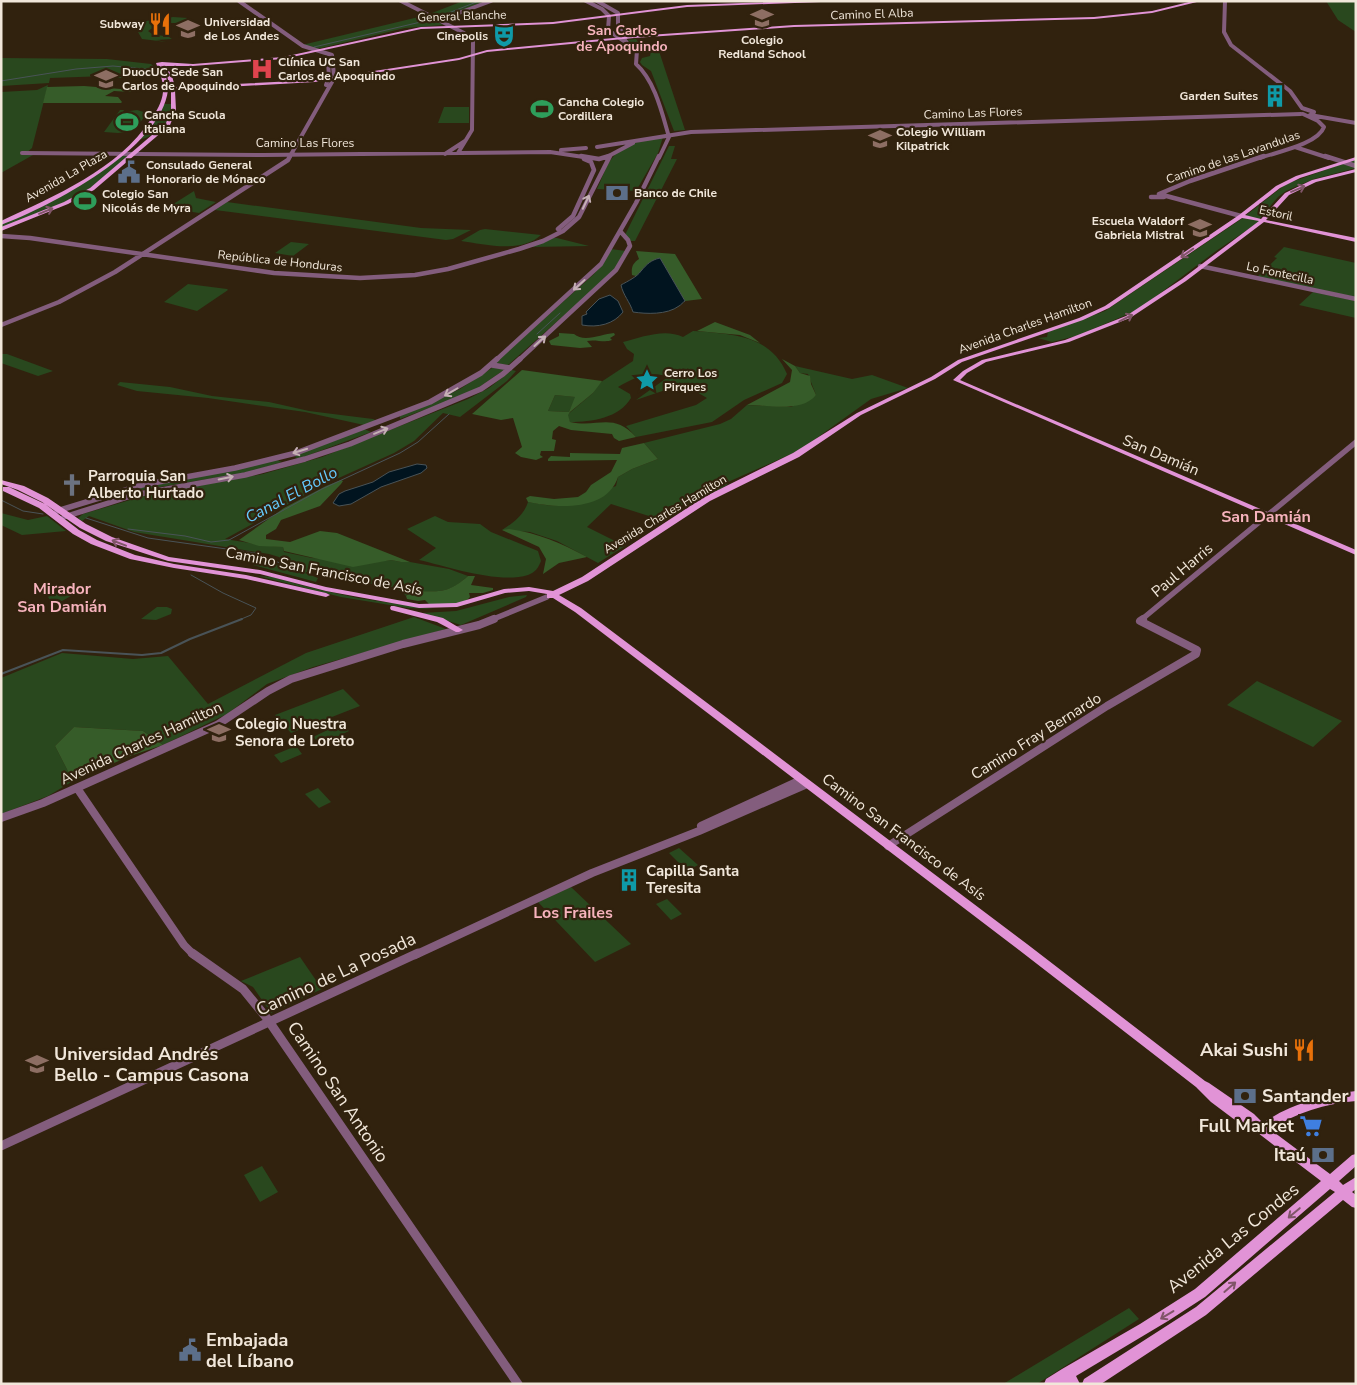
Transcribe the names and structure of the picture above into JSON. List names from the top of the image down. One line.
{"streets":{"main road":["Camino El Alba","General Blanche","Avenida La Plaza","Estoril","Avenida Charles Hamilton","San Damián","Camino San Francisco de Asís","Avenida Las Condes"],"street":["Camino Las Flores","Camino de las Lavandulas","República de Honduras","Lo Fontecilla","Paul Harris","Camino Fray Bernardo","Camino de La Posada","Camino San Antonio"]},"crossings":[["Camino El Alba","Avenida La Plaza"],["General Blanche","Avenida La Plaza"],["Camino Las Flores","Camino de las Lavandulas"],["Camino Las Flores","Avenida La Plaza"],["Camino de las Lavandulas","Estoril"],["Estoril","Avenida Charles Hamilton"],["Lo Fontecilla","Avenida Charles Hamilton"],["Avenida Charles Hamilton","San Damián"],["Avenida Charles Hamilton","Camino San Francisco de Asís"],["Avenida Charles Hamilton","Camino San Antonio"],["San Damián","Paul Harris"],["Paul Harris","Camino Fray Bernardo"],["Camino San Francisco de Asís","Camino Fray Bernardo"],["Camino San Francisco de Asís","Camino de La Posada"],["Camino San Francisco de Asís","Avenida Las Condes"],["Camino de La Posada","Camino San Antonio"]],"districts":["San Carlos de Apoquindo","San Damián","Mirador San Damián","Los Frailes"],"water":["Canal El Bollo"],"places":{"school or university":["Colegio Redland School","Universidad de Los Andes","DuocUC Sede San Carlos de Apoquindo","Colegio William Kilpatrick","Escuela Waldorf Gabriela Mistral","Colegio Nuestra Senora de Loreto","Universidad Andrés Bello - Campus Casona"],"restaurant":["Subway","Akai Sushi"],"theatre":["Cinepolis"],"hospital":["Clínica UC San Carlos de Apoquindo"],"building":["Garden Suites","Capilla Santa Teresita"],"sports":["Cancha Colegio Cordillera","Cancha Scuola Italiana","Colegio San Nicolás de Myra"],"public building":["Consulado General Honorario de Mónaco","Embajada del Líbano"],"bank":["Banco de Chile","Santander","Itaú"],"place":["Cerro Los Pirques"],"church":["Parroquia San Alberto Hurtado"],"supermarket":["Full Market"]}}
